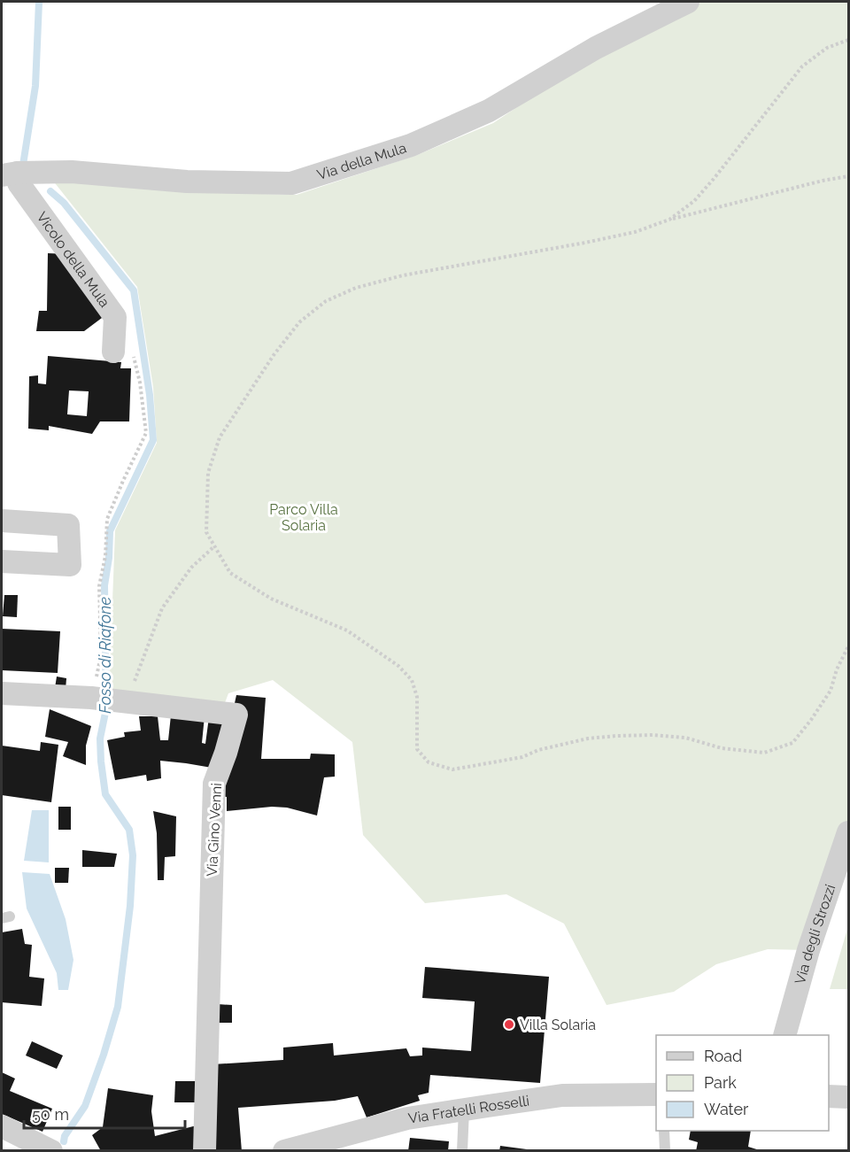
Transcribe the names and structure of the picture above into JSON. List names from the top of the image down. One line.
{"streets":{"street":["Via della Mula","Vicolo della Mula","Via Gino Venni","Via degli Strozzi","Via Fratelli Rosselli"]},"crossings":[["Via della Mula","Vicolo della Mula"]],"water":["Fosso di Riafone"],"parks":["Parco Villa Solaria"],"places":["Villa Solaria"],"legend":["Road","Park","Water"],"scale_bar":"50 m"}
